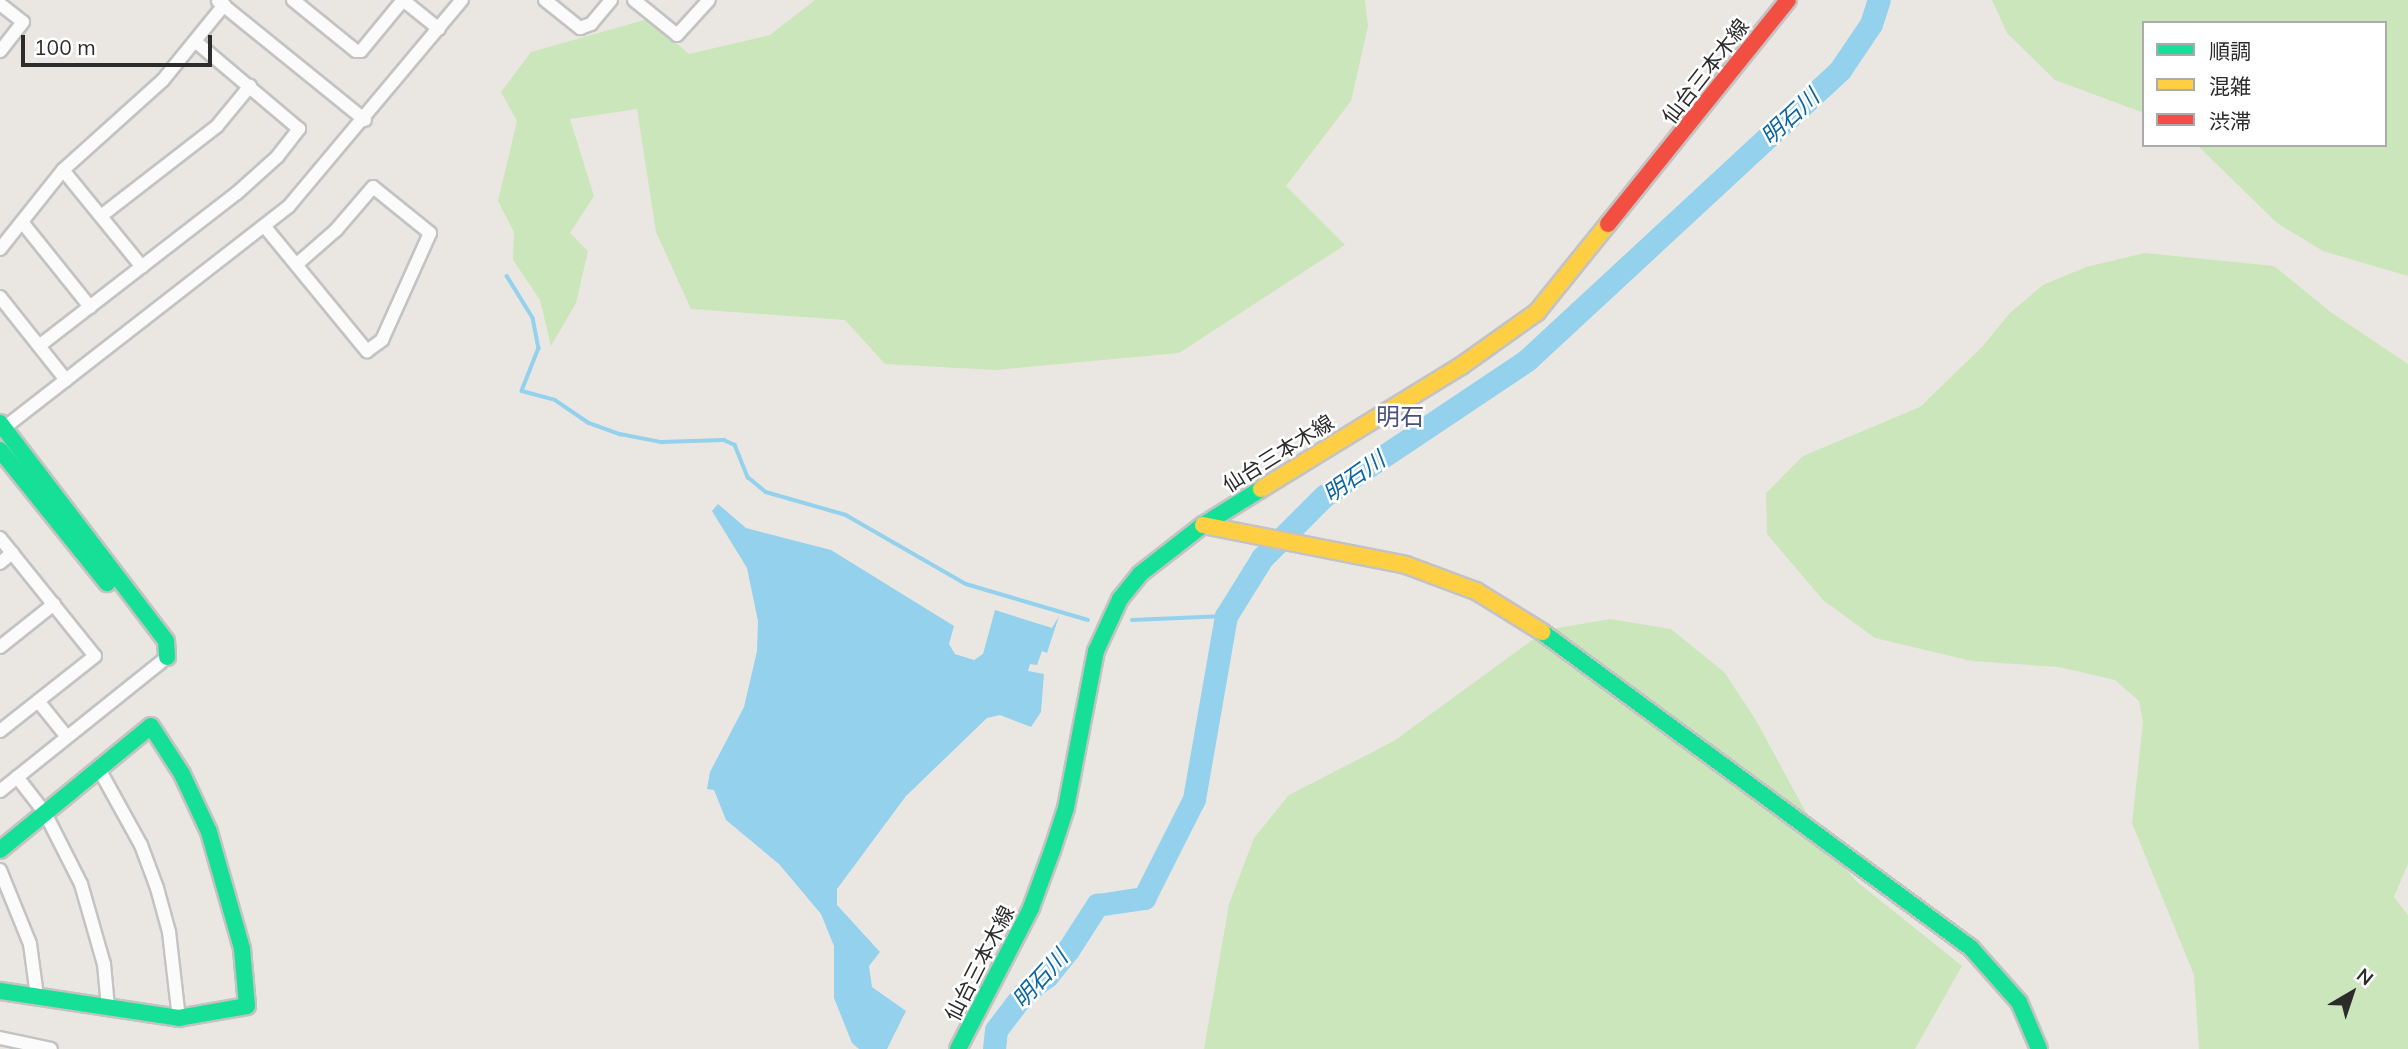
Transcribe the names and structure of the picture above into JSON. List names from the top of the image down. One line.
{"streets":{"street":["仙台三本木線"]},"districts":["明石"],"water":["明石川"],"legend":["順調","混雑","渋滞"],"scale_bar":"100 m","north":"top right"}
